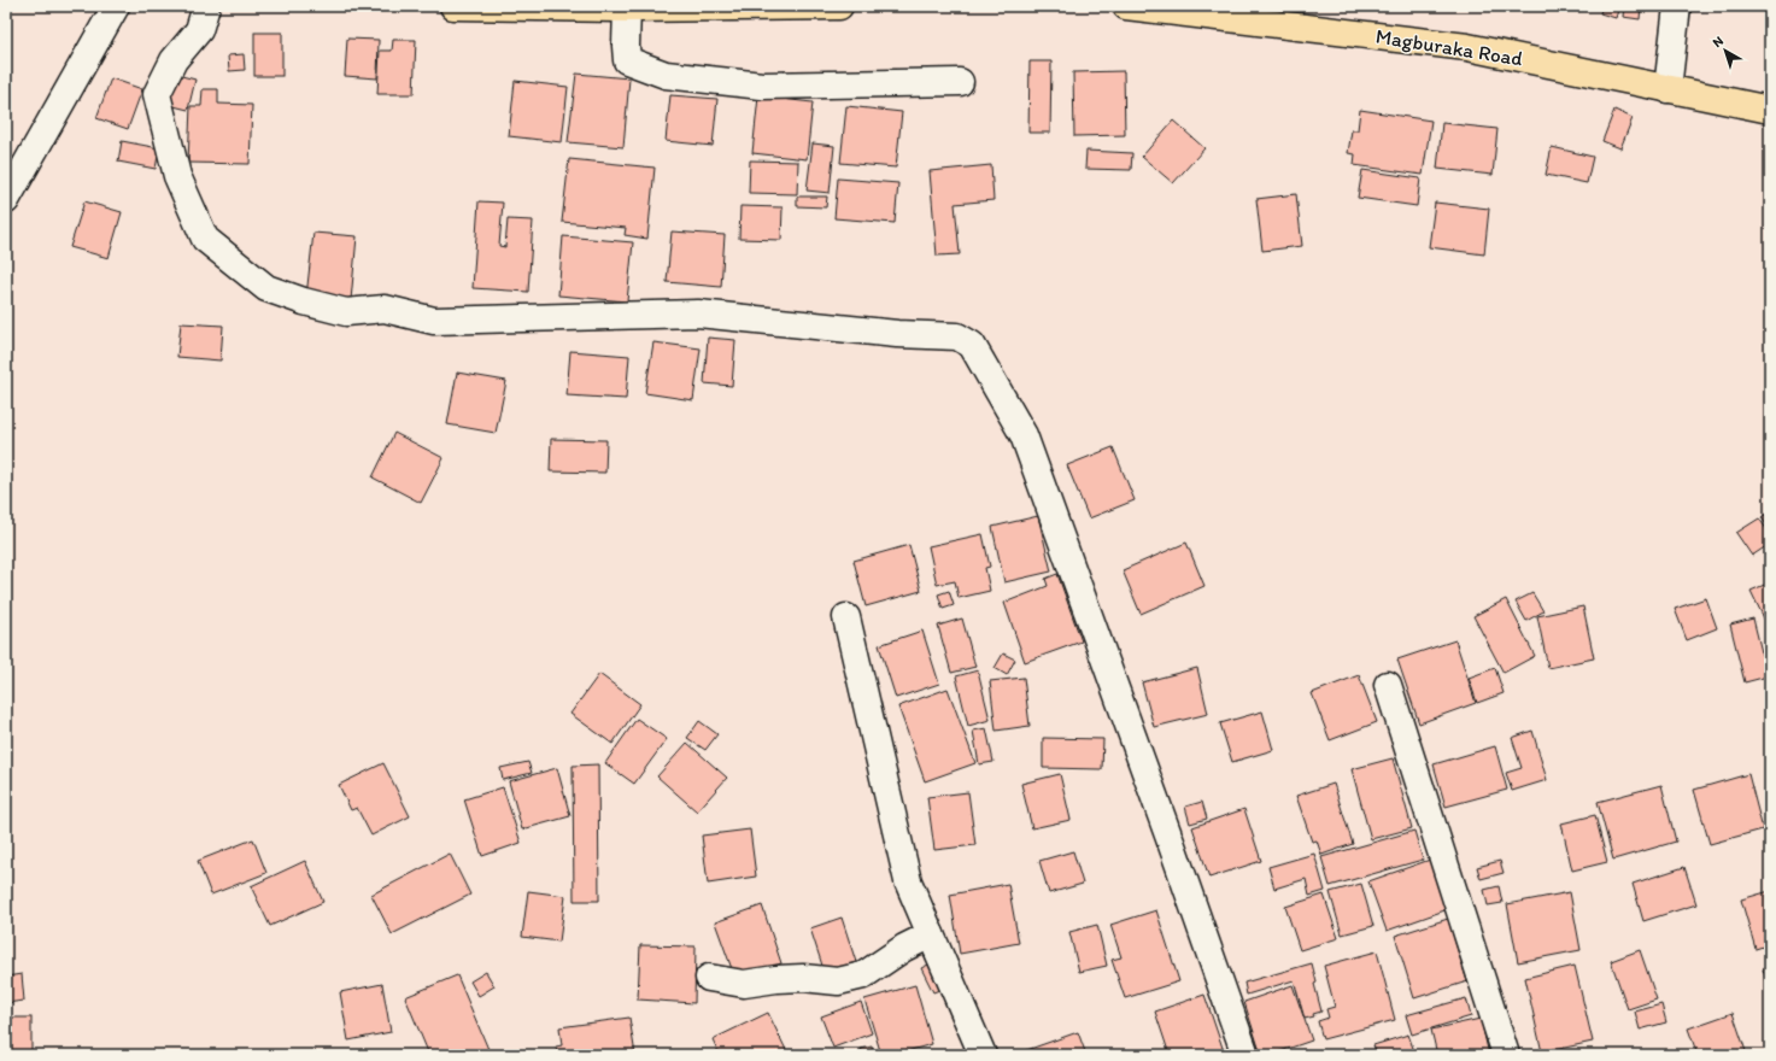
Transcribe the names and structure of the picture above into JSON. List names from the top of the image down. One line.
{"streets":{"main road":["Magburaka Road"]},"north":"top left"}
